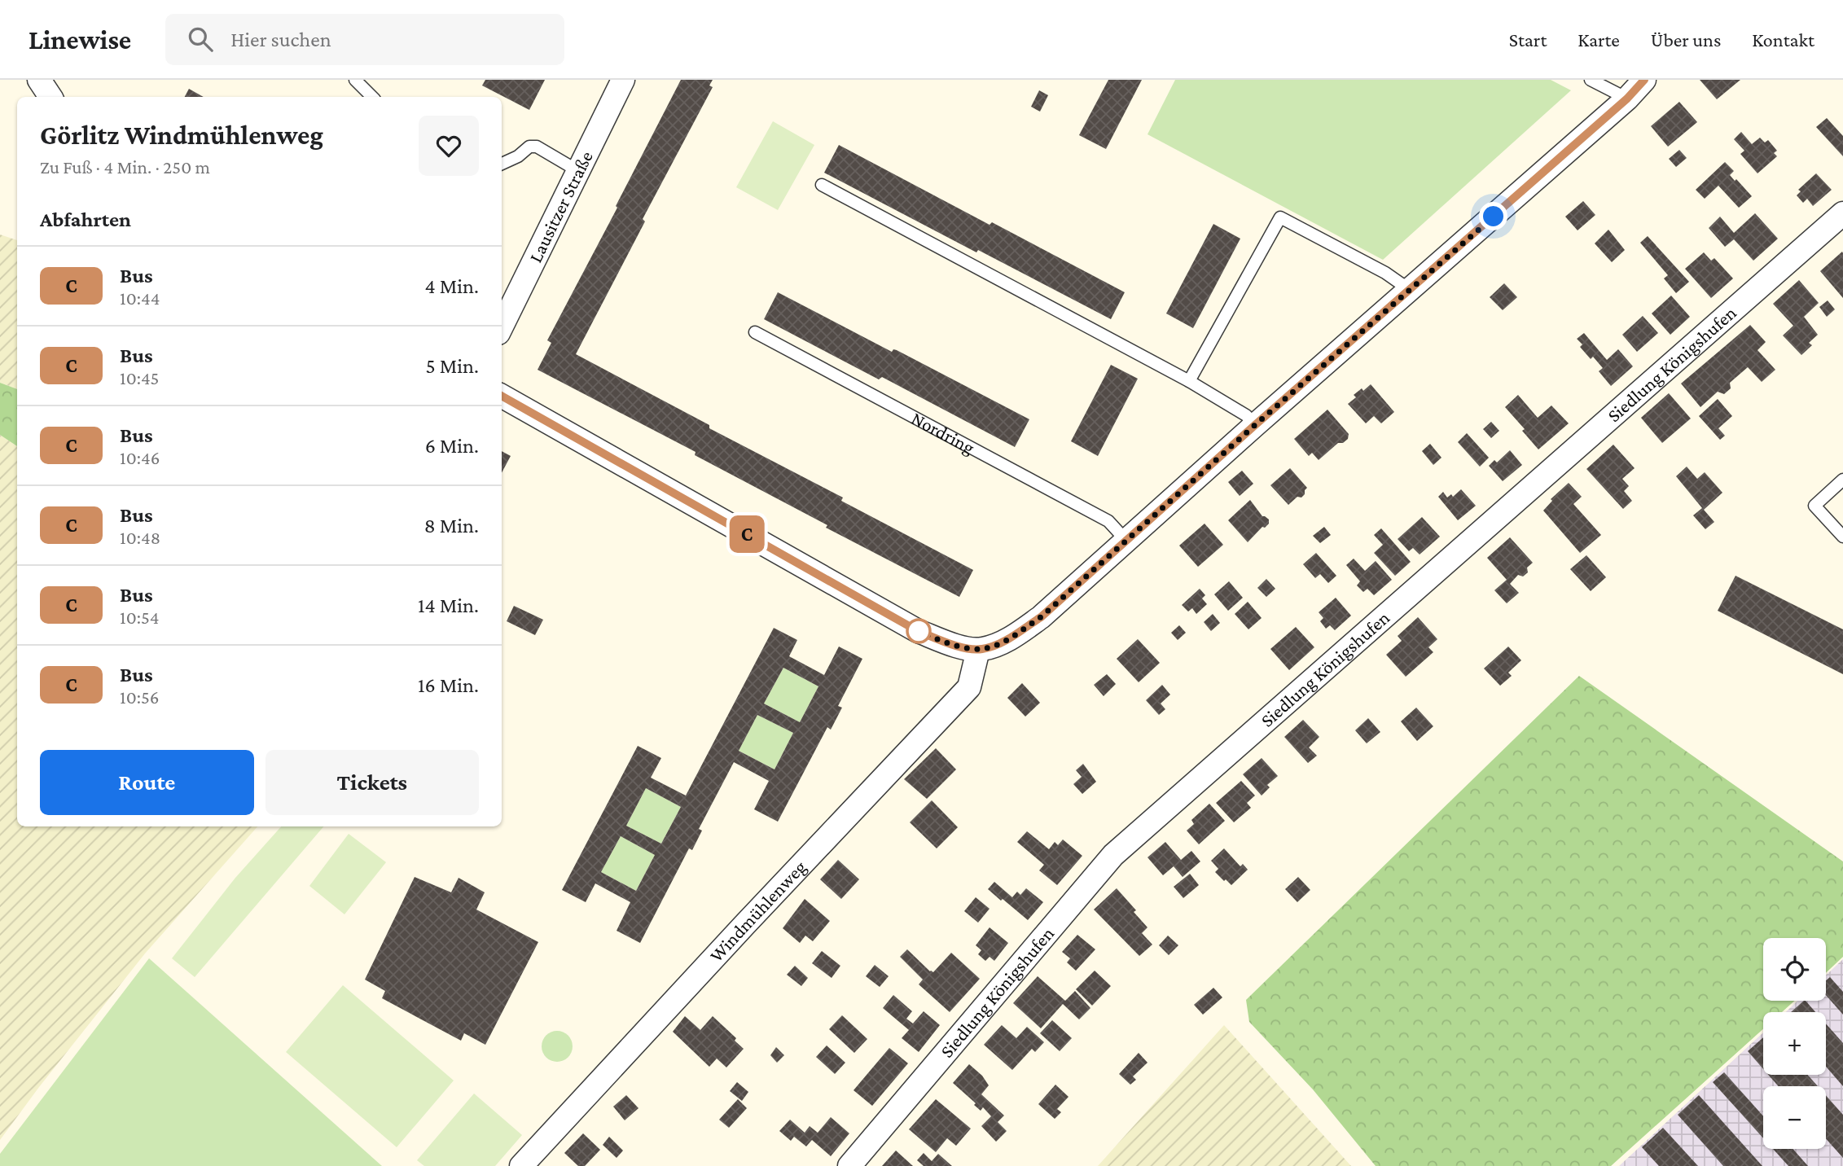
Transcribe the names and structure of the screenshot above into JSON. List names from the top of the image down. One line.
{"streets":{"street":["Lausitzer Straße","Siedlung Königshufen","Windmühlenweg"],"lane":["Nordring"]},"lines":["bus line C"],"page":{"header":"Linewise","search":"Hier suchen","nav":["Start","Karte","Über uns","Kontakt"],"on_map":"C","heading":[["Görlitz Windmühlenweg","Zu Fuß · 4 Min. · 250 m"],"Abfahrten"],"list":[{"mark":"C","name":"Bus","note":"10:44","value":"4 Min."},{"mark":"C","name":"Bus","note":"10:45","value":"5 Min."},{"mark":"C","name":"Bus","note":"10:46","value":"6 Min."},{"mark":"C","name":"Bus","note":"10:48","value":"8 Min."},{"mark":"C","name":"Bus","note":"10:54","value":"14 Min."},{"mark":"C","name":"Bus","note":"10:56","value":"16 Min."}],"buttons":["Route","Tickets"],"map_buttons":["+","−"]}}
